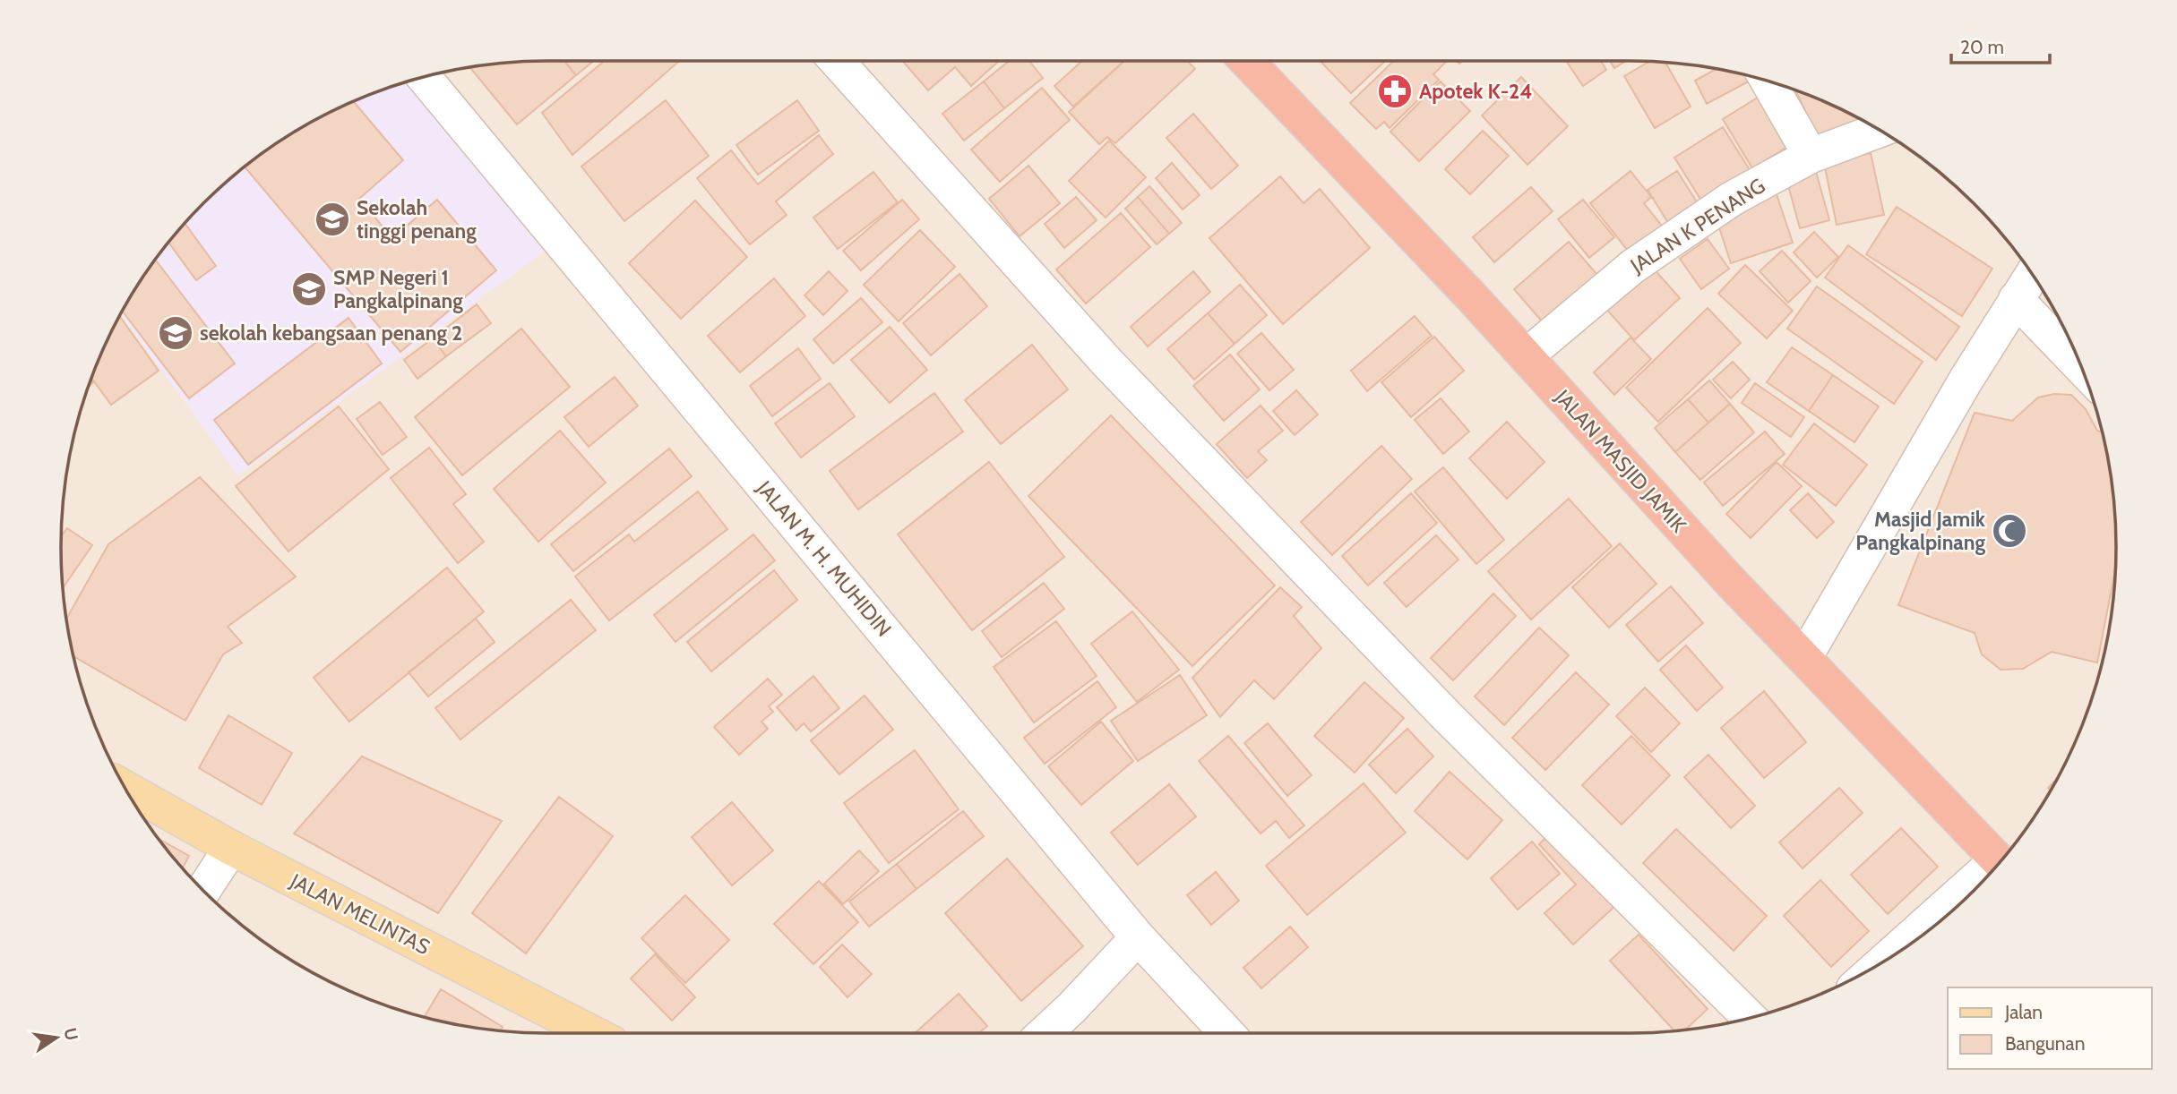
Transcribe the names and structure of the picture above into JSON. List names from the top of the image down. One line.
{"streets":{"highway":["JALAN MASJID JAMIK"],"main road":["JALAN MELINTAS"],"street":["JALAN K PENANG","JALAN M. H. MUHIDIN"]},"crossings":[["JALAN K PENANG","JALAN MASJID JAMIK"]],"places":{"pharmacy":["Apotek K-24"],"school or university":["Sekolah tinggi penang","SMP Negeri 1 Pangkalpinang","sekolah kebangsaan penang 2"],"mosque":["Masjid Jamik Pangkalpinang"]},"legend":["Jalan","Bangunan"],"scale_bar":"20 m","north":"right"}
